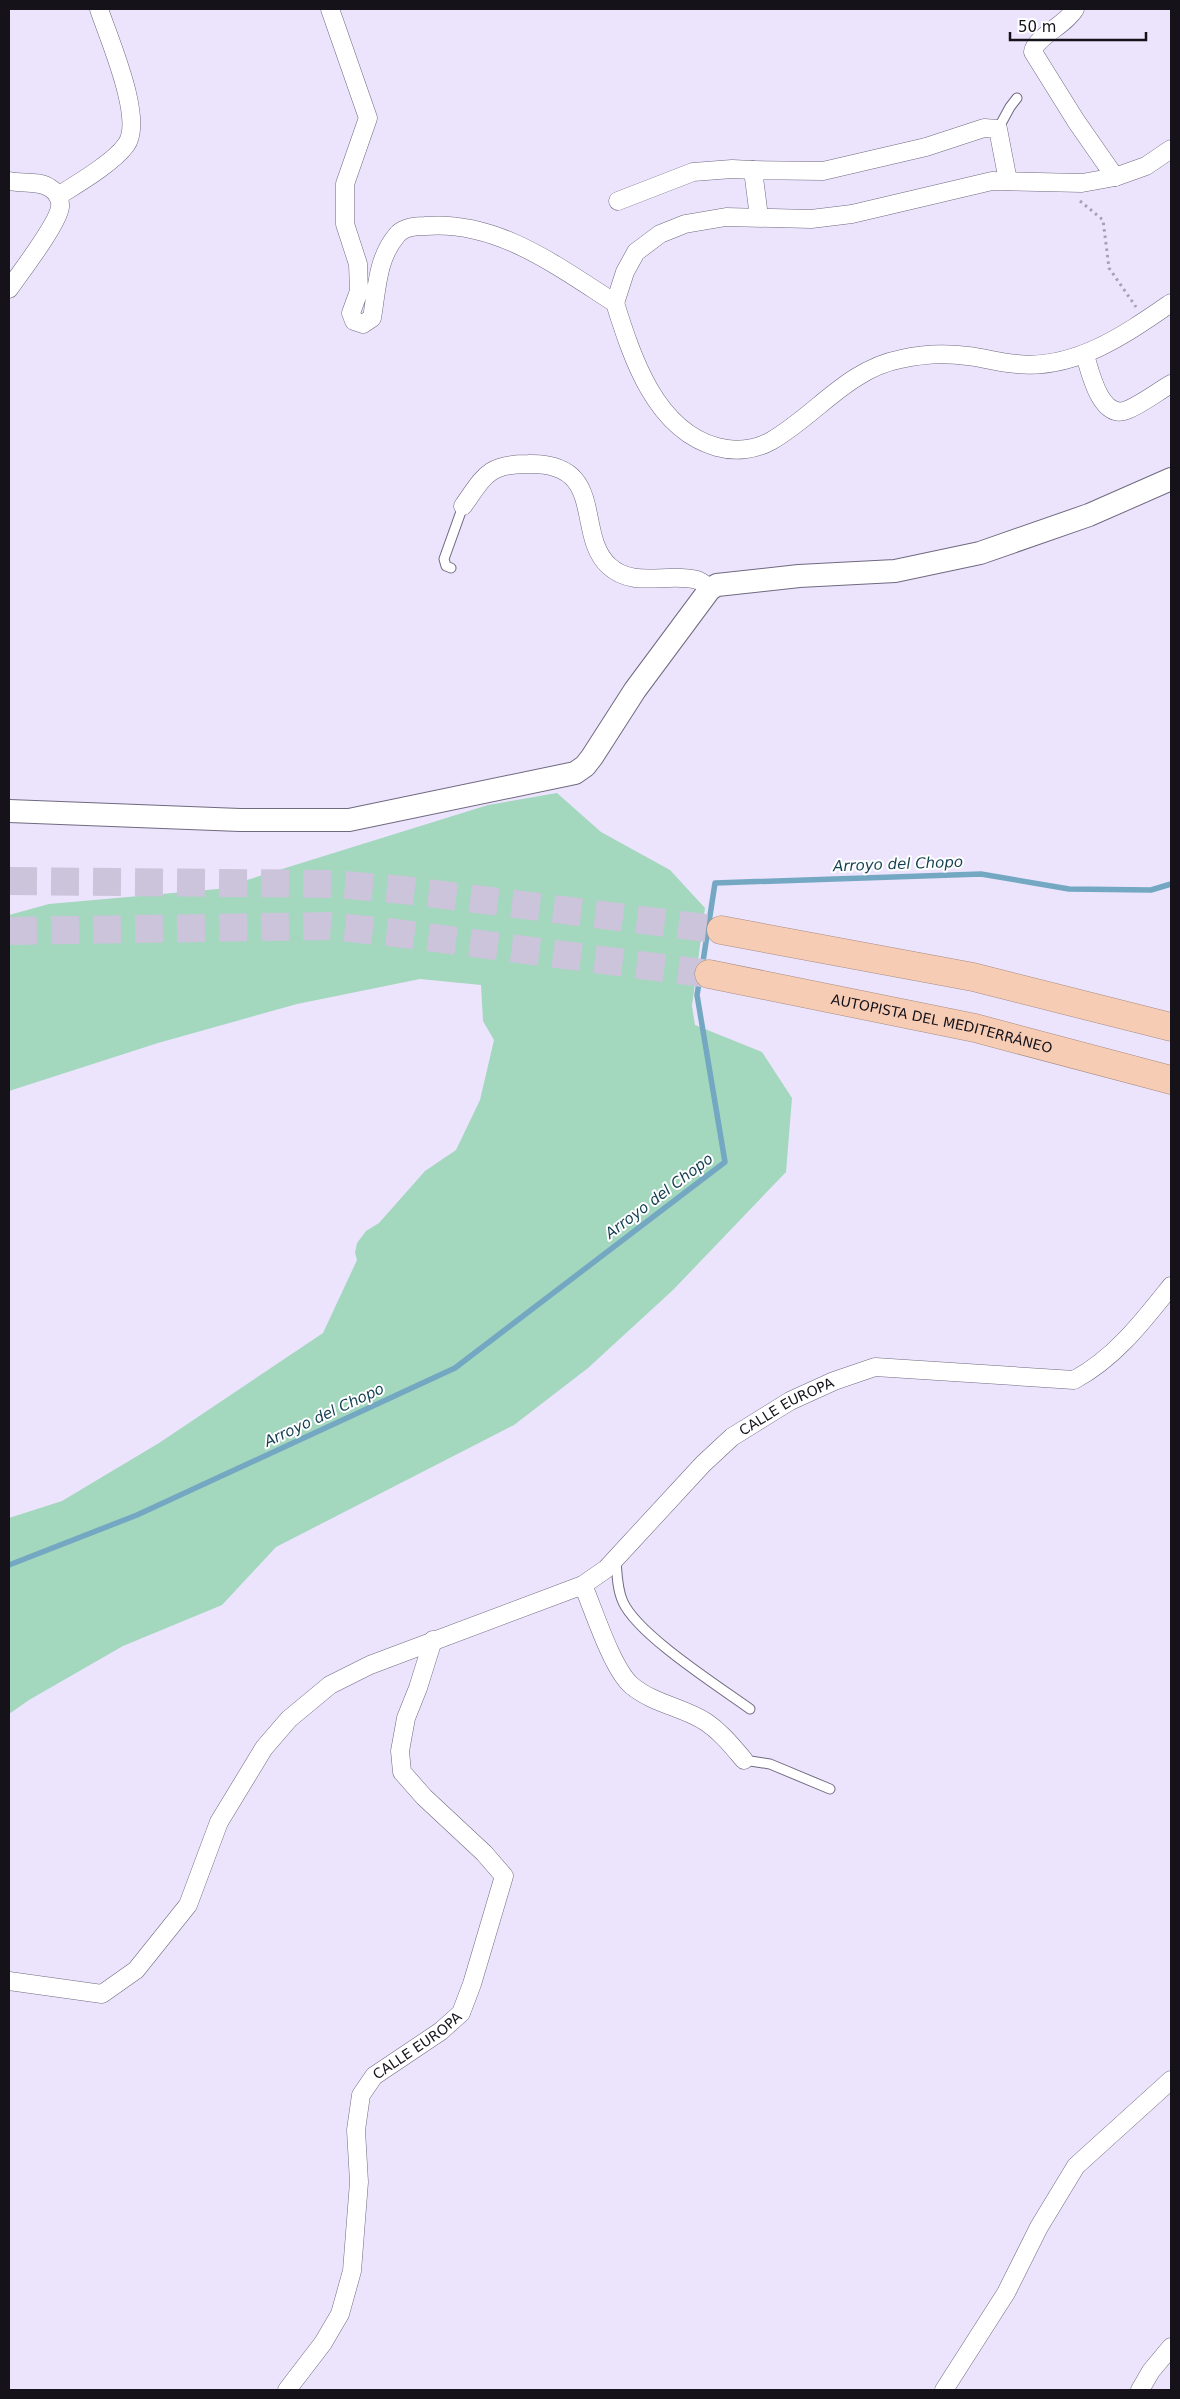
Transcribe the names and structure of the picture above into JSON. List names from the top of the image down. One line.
{"streets":{"highway":["AUTOPISTA DEL MEDITERRÁNEO"],"street":["CALLE EUROPA"]},"water":["Arroyo del Chopo"],"scale_bar":"50 m"}
